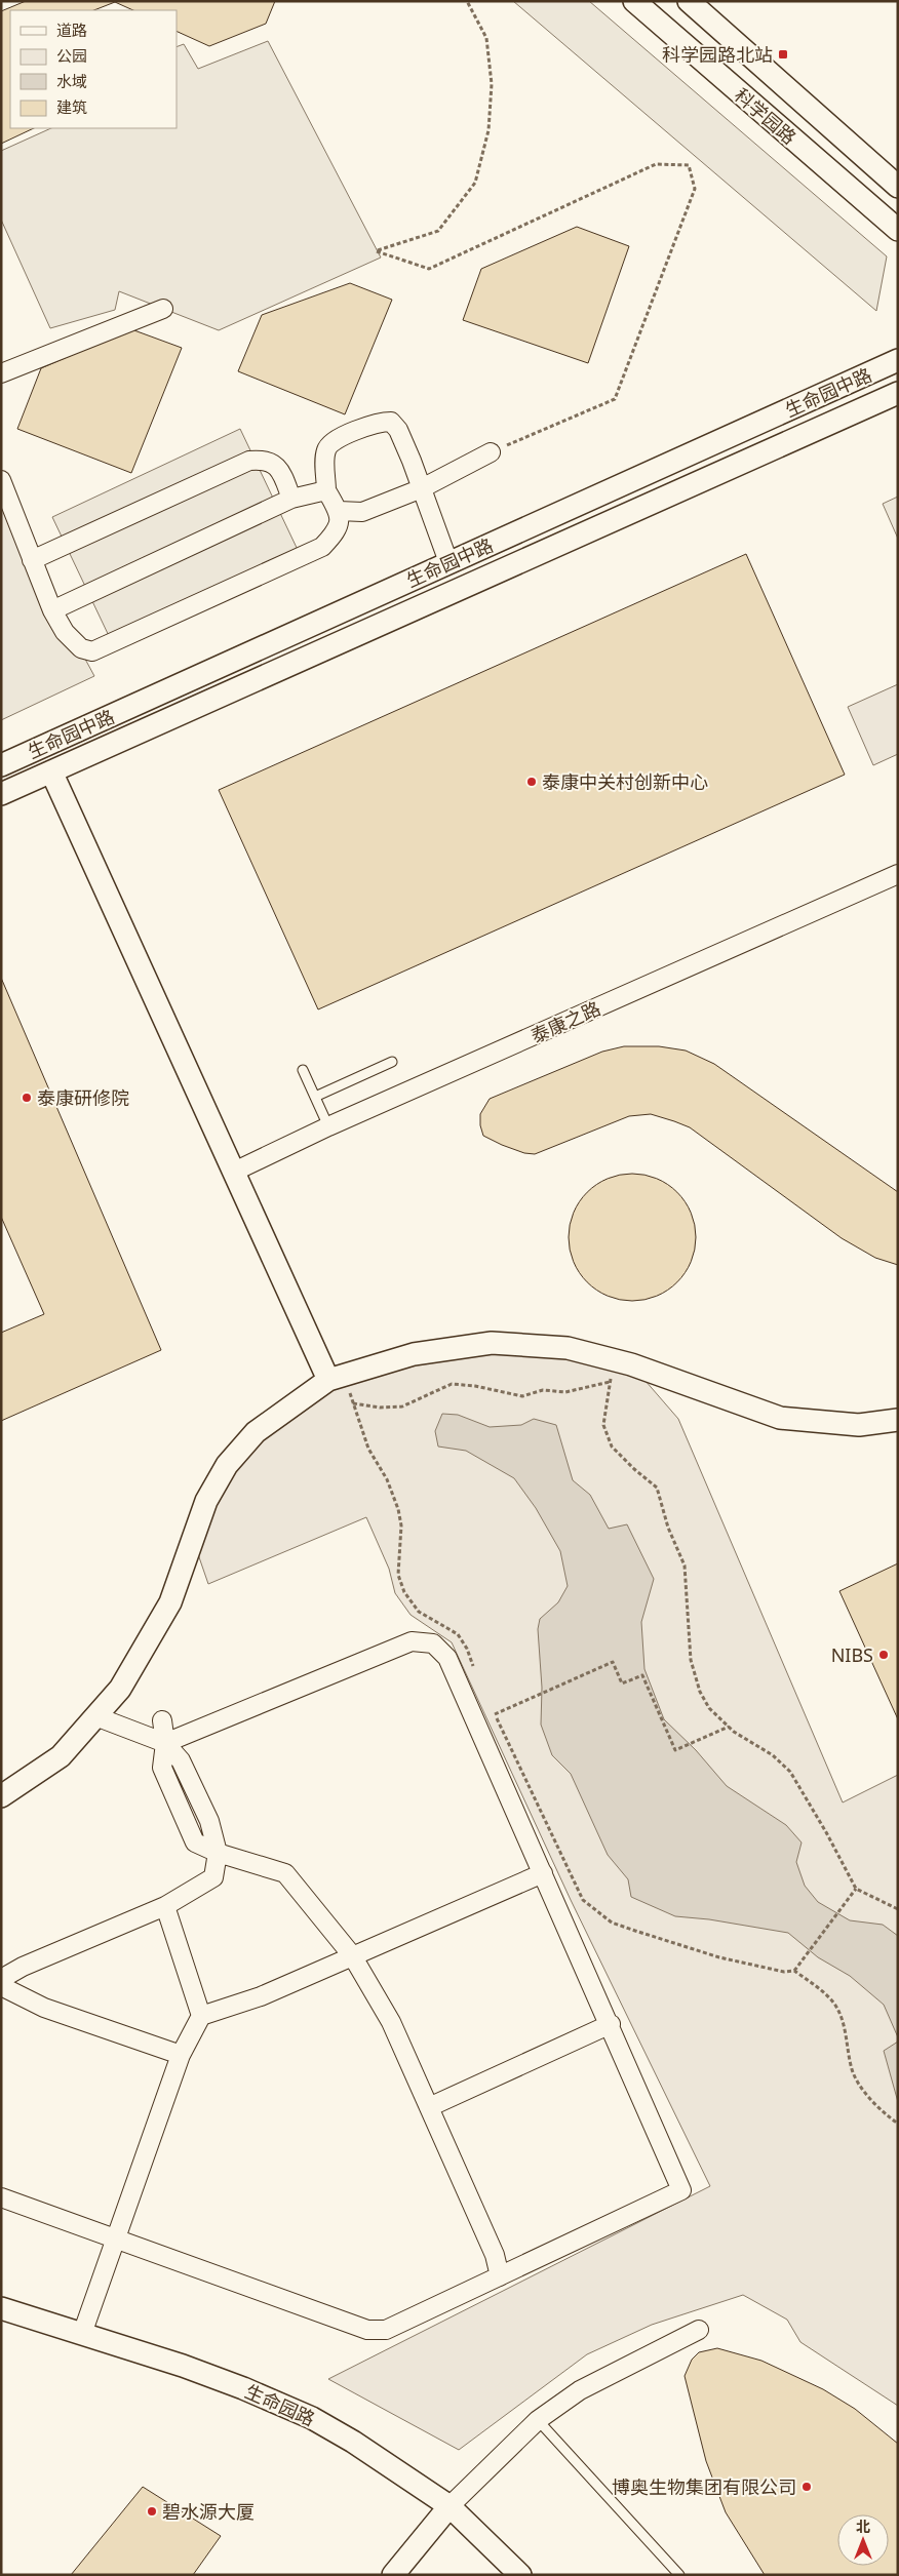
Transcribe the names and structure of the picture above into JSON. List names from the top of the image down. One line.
{"streets":{"street":["科学园路","生命园中路","泰康之路","生命园路"]},"places":{"transit":["科学园路北站"],"other":["泰康中关村创新中心","泰康研修院","NIBS","博奥生物集团有限公司","碧水源大厦"]},"legend":["道路","公园","水域","建筑"],"north":"top"}
